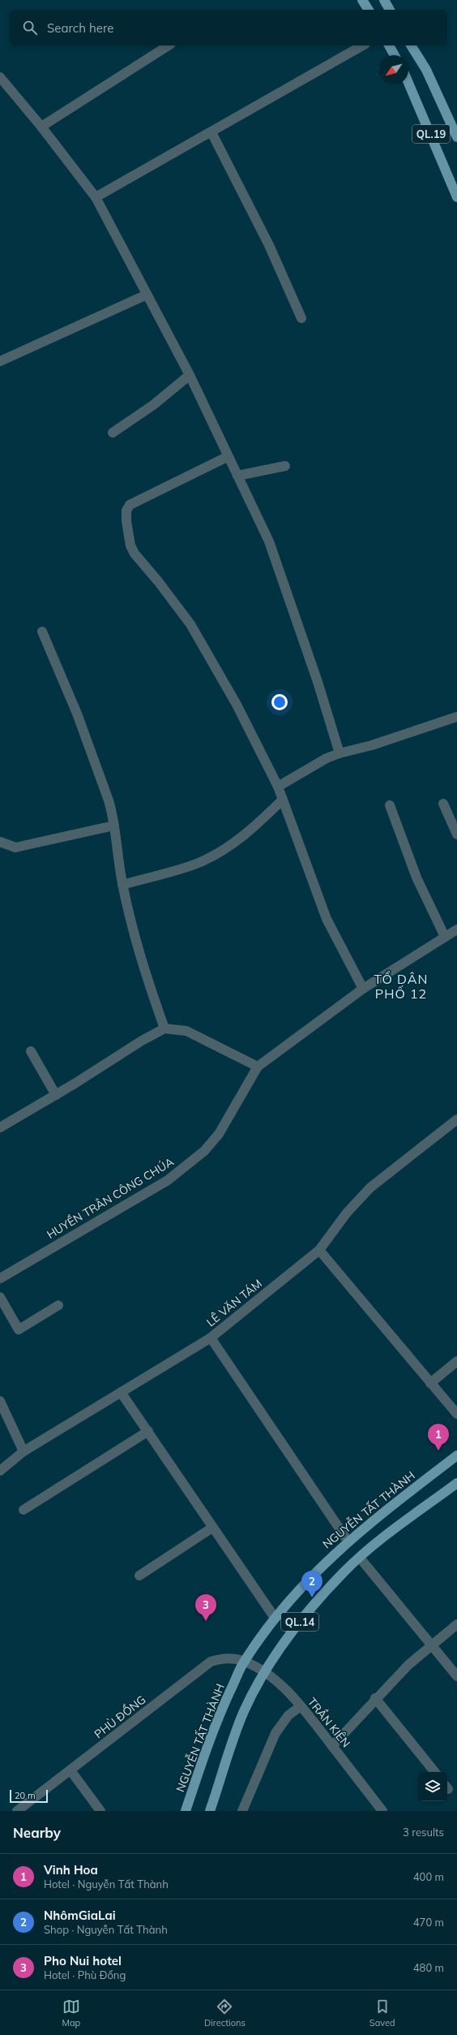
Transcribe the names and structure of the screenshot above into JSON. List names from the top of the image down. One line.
{"streets":{"main road":["QL.19","NGUYỄN TẤT THÀNH","QL.14"],"street":["HUYỀN TRÂN CÔNG CHÚA","LÊ VĂN TÁM","PHÙ ĐỔNG","TRẦN KIÊN"]},"crossings":[["NGUYỄN TẤT THÀNH","PHÙ ĐỔNG"],["NGUYỄN TẤT THÀNH","TRẦN KIÊN"],["QL.14","TRẦN KIÊN"],["PHÙ ĐỔNG","TRẦN KIÊN"]],"districts":["TỔ DÂN PHỐ 12"],"scale_bar":"20 m","north":"bottom left","page":{"search":"Search here","pins":["1","2","3"],"scale":"20 m","heading":["Nearby","3 results"],"list":[{"mark":"1","name":"Vinh Hoa","note":"Hotel · Nguyễn Tất Thành","value":"400 m"},{"mark":"2","name":"NhômGiaLai","note":"Shop · Nguyễn Tất Thành","value":"470 m"},{"mark":"3","name":"Pho Nui hotel","note":"Hotel · Phù Đổng","value":"480 m"}],"nav":["Map","Directions","Saved"]}}
